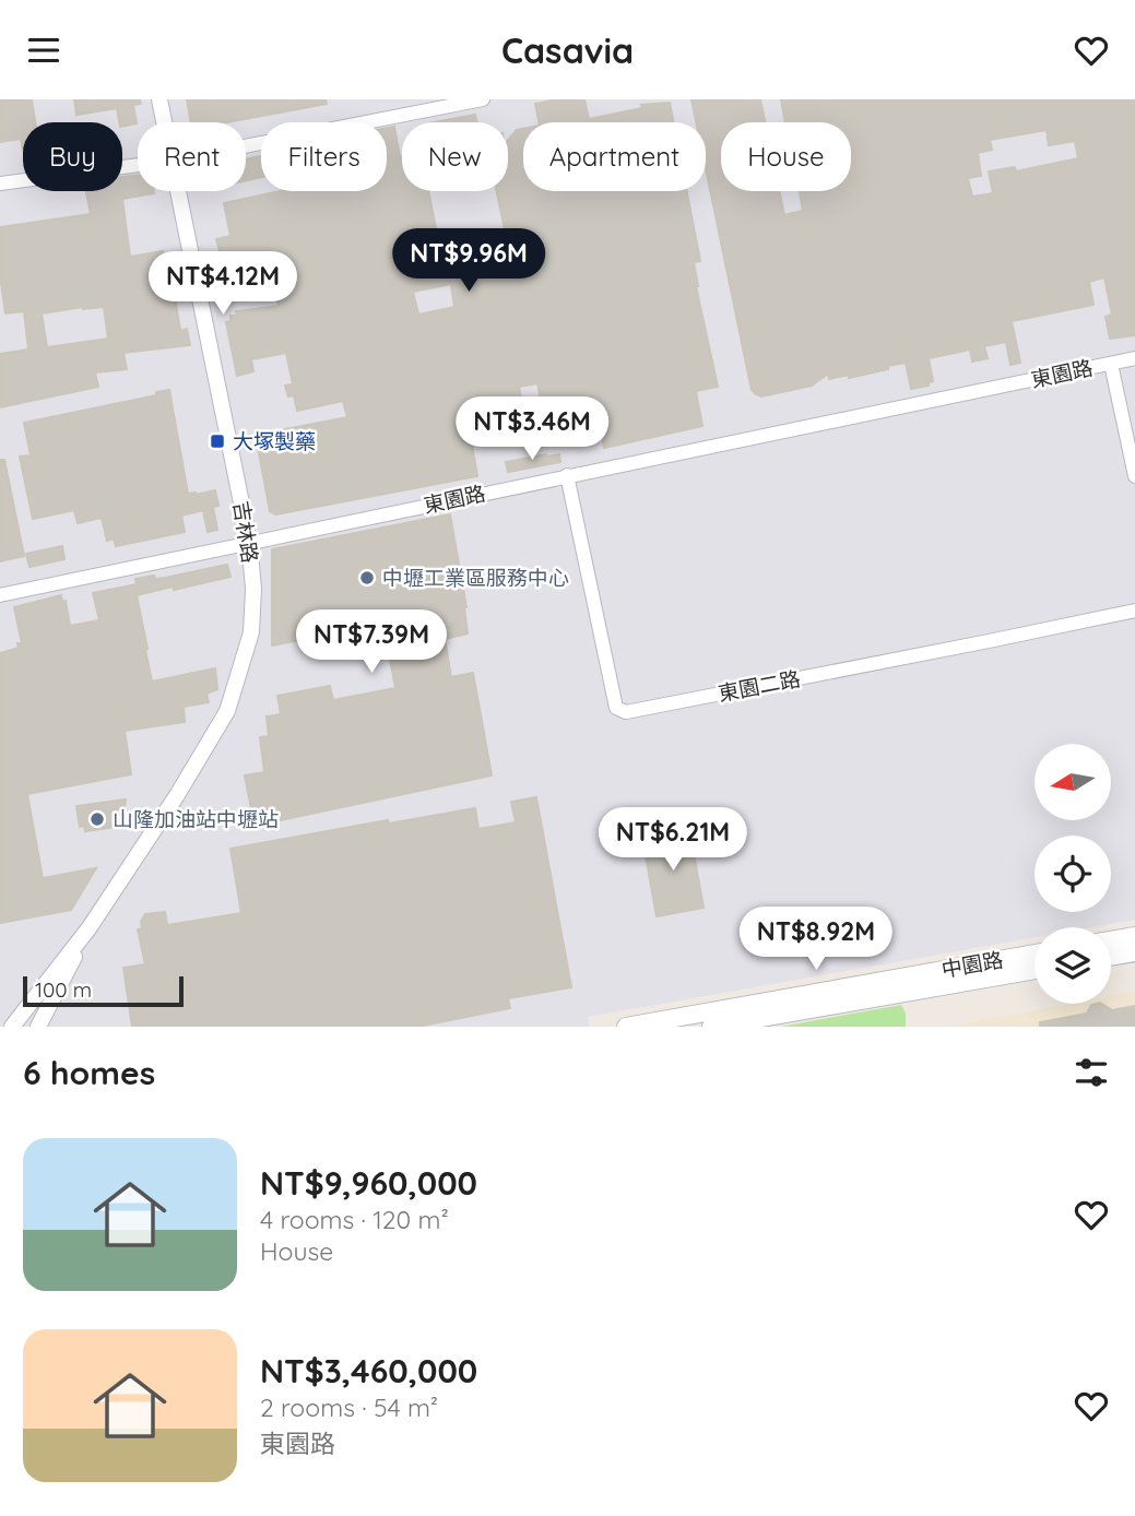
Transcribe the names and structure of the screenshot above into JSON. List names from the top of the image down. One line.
{"streets":{"main road":["中園路"],"street":["東園路","吉林路","東園二路"]},"crossings":[["東園路","吉林路"],["東園路","東園二路"]],"places":{"transit":["大塚製藥"],"other":["中壢工業區服務中心","山隆加油站中壢站"]},"scale_bar":"100 m","north":"left","page":{"header":"Casavia","chip":["Buy","Rent","Filters","New","Apartment","House"],"price":["NT$9.96M","NT$4.12M","NT$3.46M","NT$7.39M","NT$6.21M","NT$8.92M"],"scale":"100 m","heading":"6 homes","list":[{"name":"NT$9,960,000","note":"4 rooms · 120 m² · House"},{"name":"NT$3,460,000","note":"2 rooms · 54 m² · 東園路"}]}}
